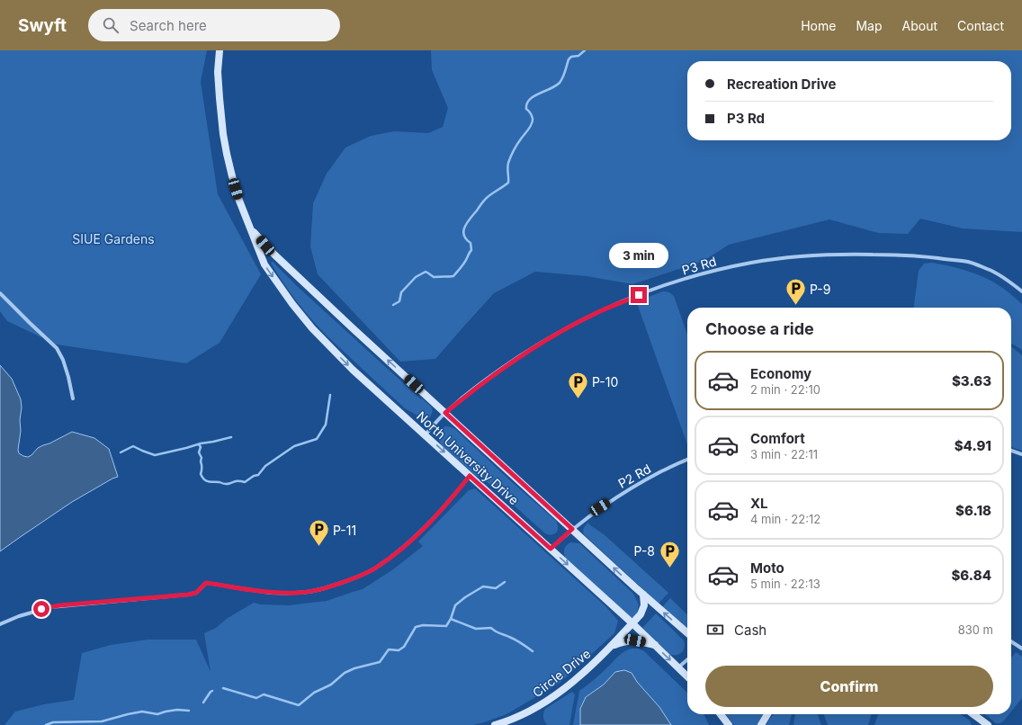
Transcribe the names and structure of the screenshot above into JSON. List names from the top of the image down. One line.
{"streets":{"main road":["North University Drive","Circle Drive"],"street":["P3 Rd","P2 Rd"]},"crossings":[["P3 Rd","North University Drive"],["North University Drive","P2 Rd"],["North University Drive","Circle Drive"]],"parks":["SIUE Gardens"],"places":{"parking":["P-9","P-10","P-11","P-8"]},"page":{"header":"Swyft","search":"Search here","nav":["Home","Map","About","Contact"],"banner":["Recreation Drive","P3 Rd"],"bubble":"3 min","heading":"Choose a ride","list":[{"name":"Economy","note":"2 min · 22:10","value":"$3.63"},{"name":"Comfort","note":"3 min · 22:11","value":"$4.91"},{"name":"XL","note":"4 min · 22:12","value":"$6.18"},{"name":"Moto","note":"5 min · 22:13","value":"$6.84"}],"pay":["Cash","830 m"],"buttons":"Confirm"}}
